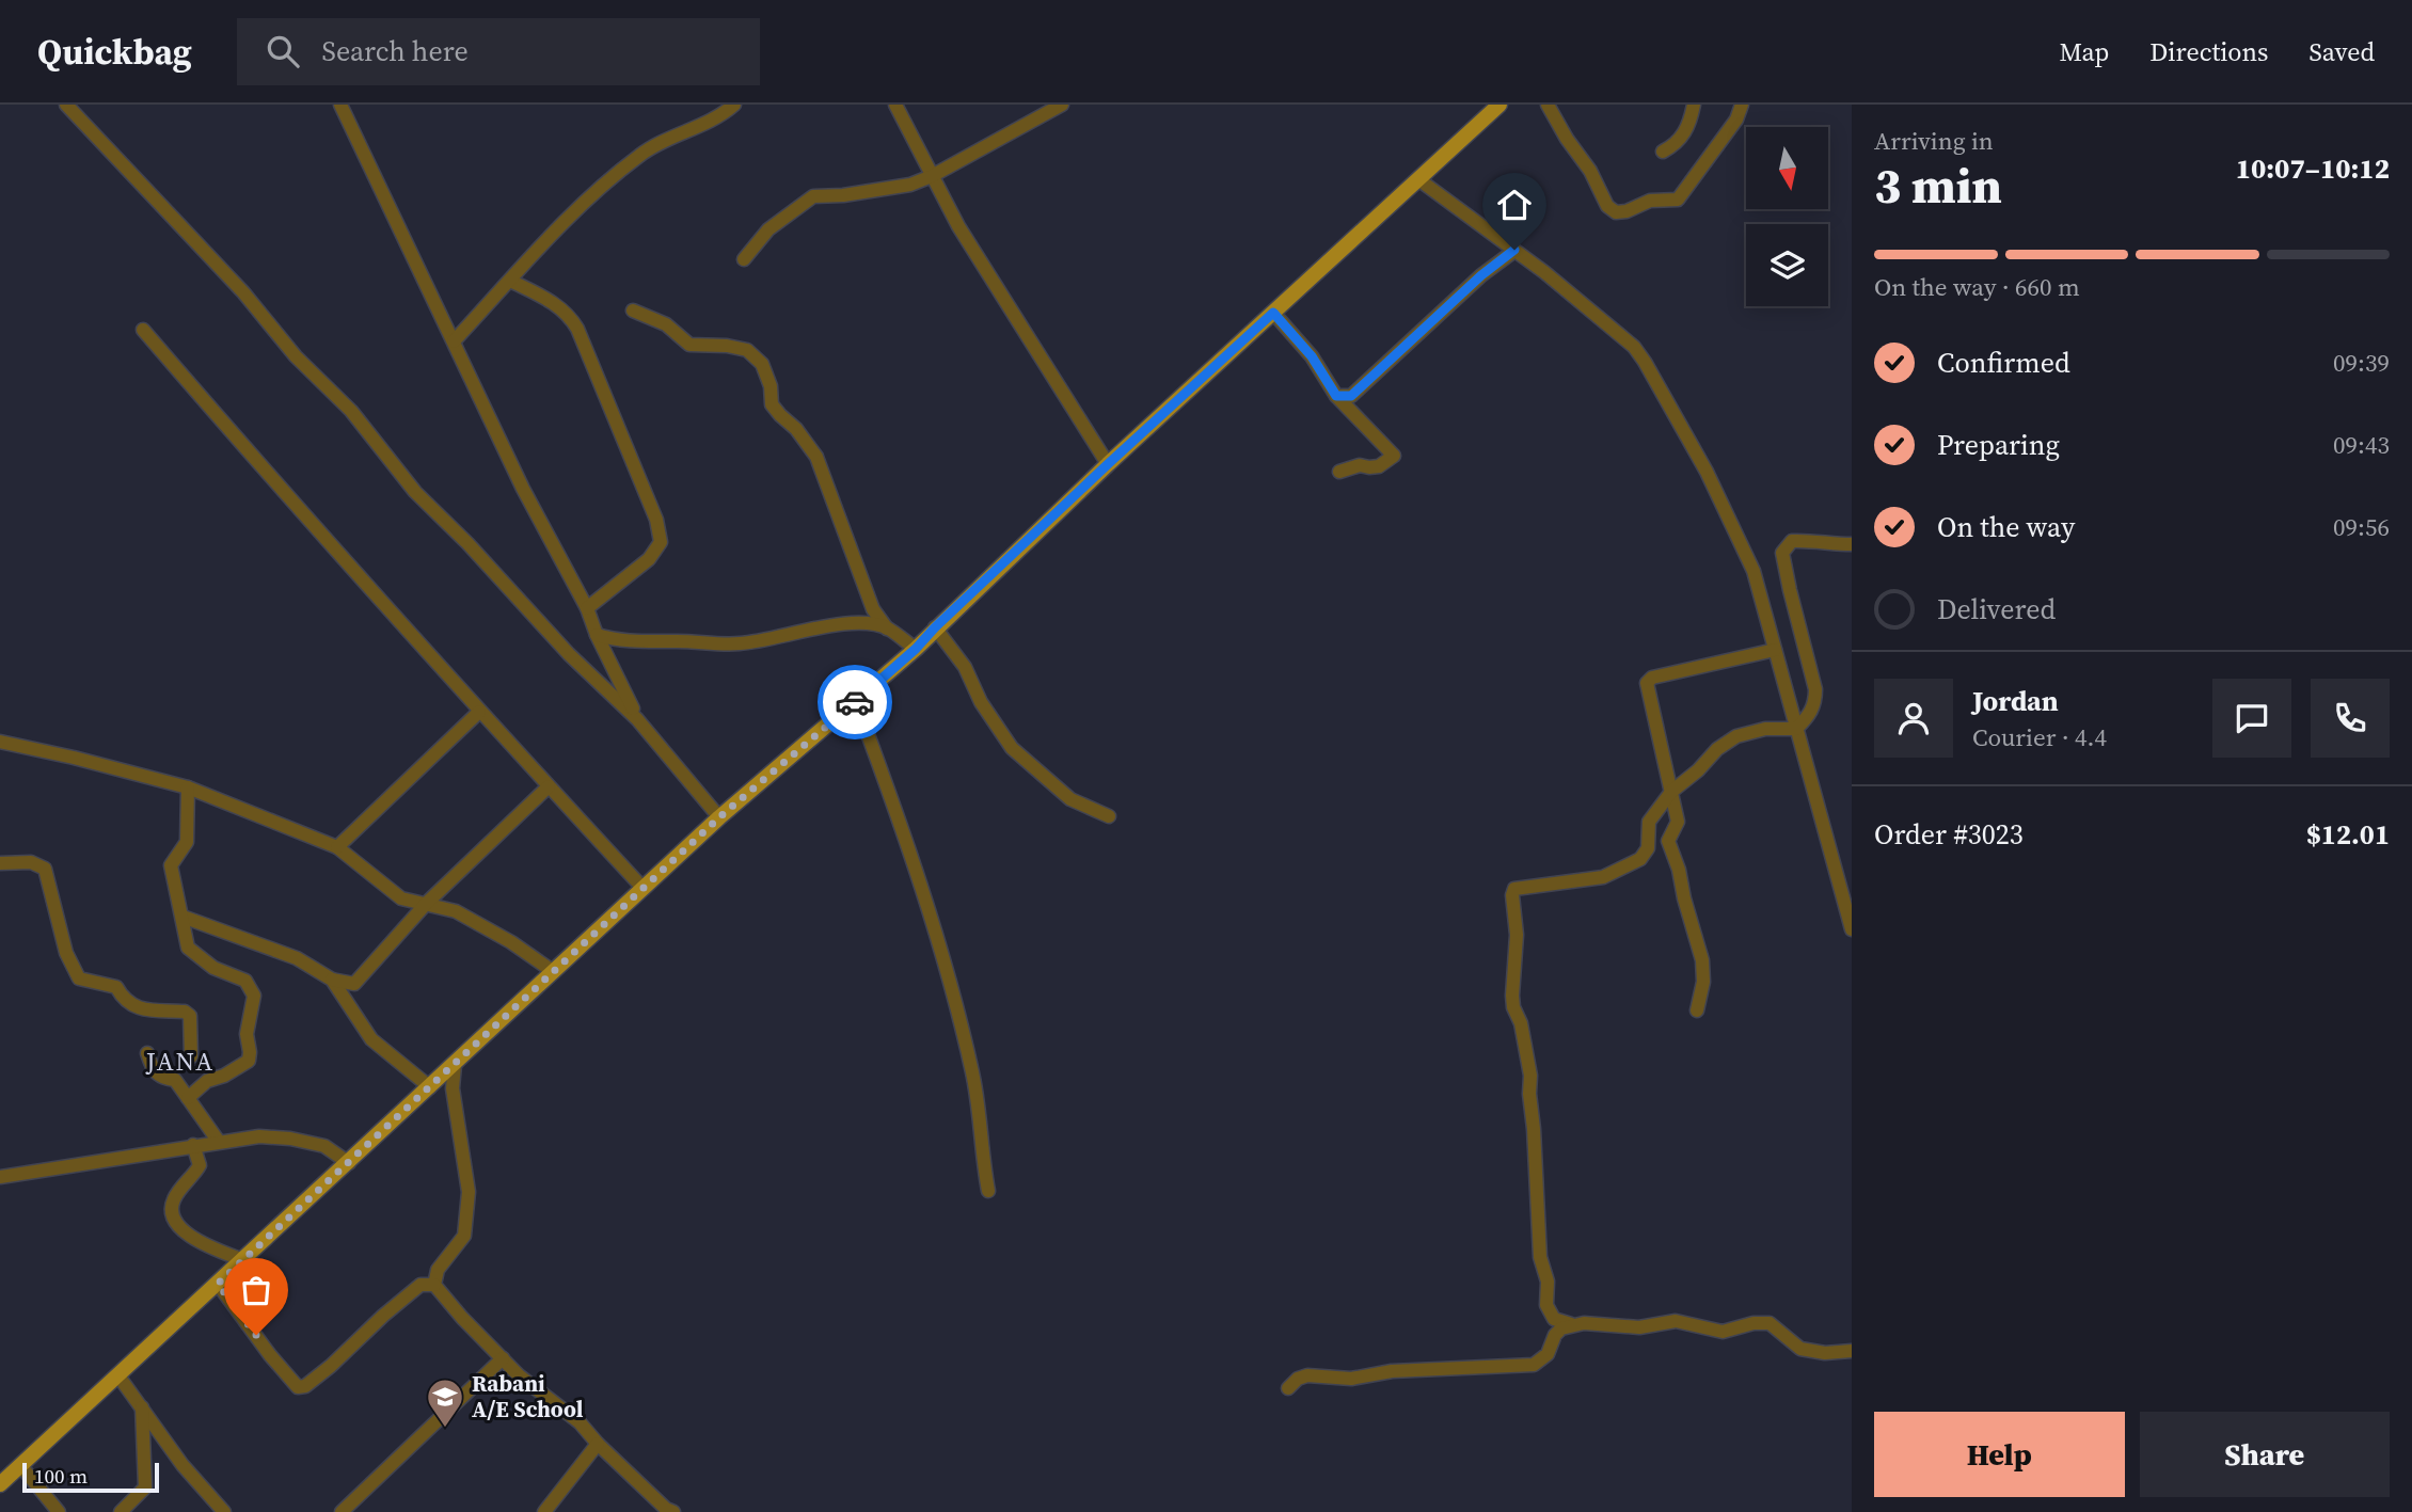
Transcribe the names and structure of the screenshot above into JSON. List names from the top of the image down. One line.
{"districts":["JANA"],"places":{"school or university":["Rabani A/E School"]},"scale_bar":"100 m","north":"bottom","page":{"header":"Quickbag","search":"Search here","nav":["Map","Directions","Saved"],"heading":["3 min","Arriving in","10:07–10:12"],"panel":["Jordan","Courier · 4.4","Order #3023","$12.01"],"bar":"On the way · 660 m","list":[["Confirmed","09:39"],["Preparing","09:43"],["On the way","09:56"],"Delivered"],"buttons":["Help","Share"],"scale":"100 m"}}
